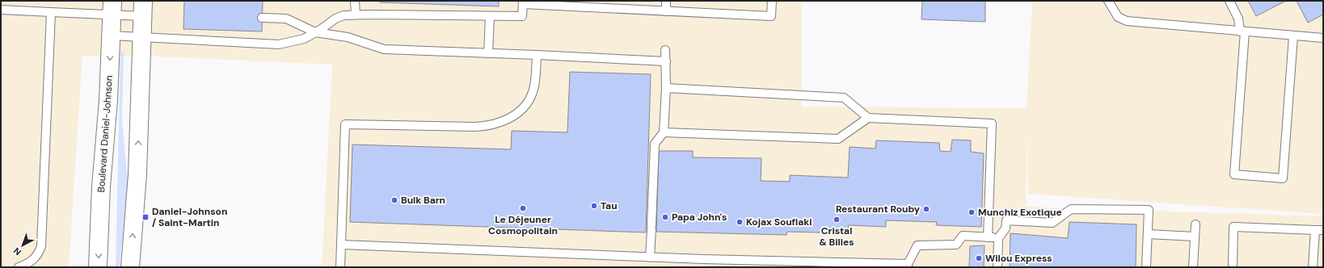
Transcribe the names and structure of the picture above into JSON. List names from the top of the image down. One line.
{"streets":{"street":["Boulevard Daniel-Johnson"]},"places":{"other":["Bulk Barn","Tau","Le Déjeuner Cosmopolitain","Restaurant Rouby","Munchiz Exotique","Papa John's","Cristal & Billes","Kojax Souflaki","Wilou Express"],"transit":["Daniel-Johnson / Saint-Martin"]},"north":"bottom left"}
